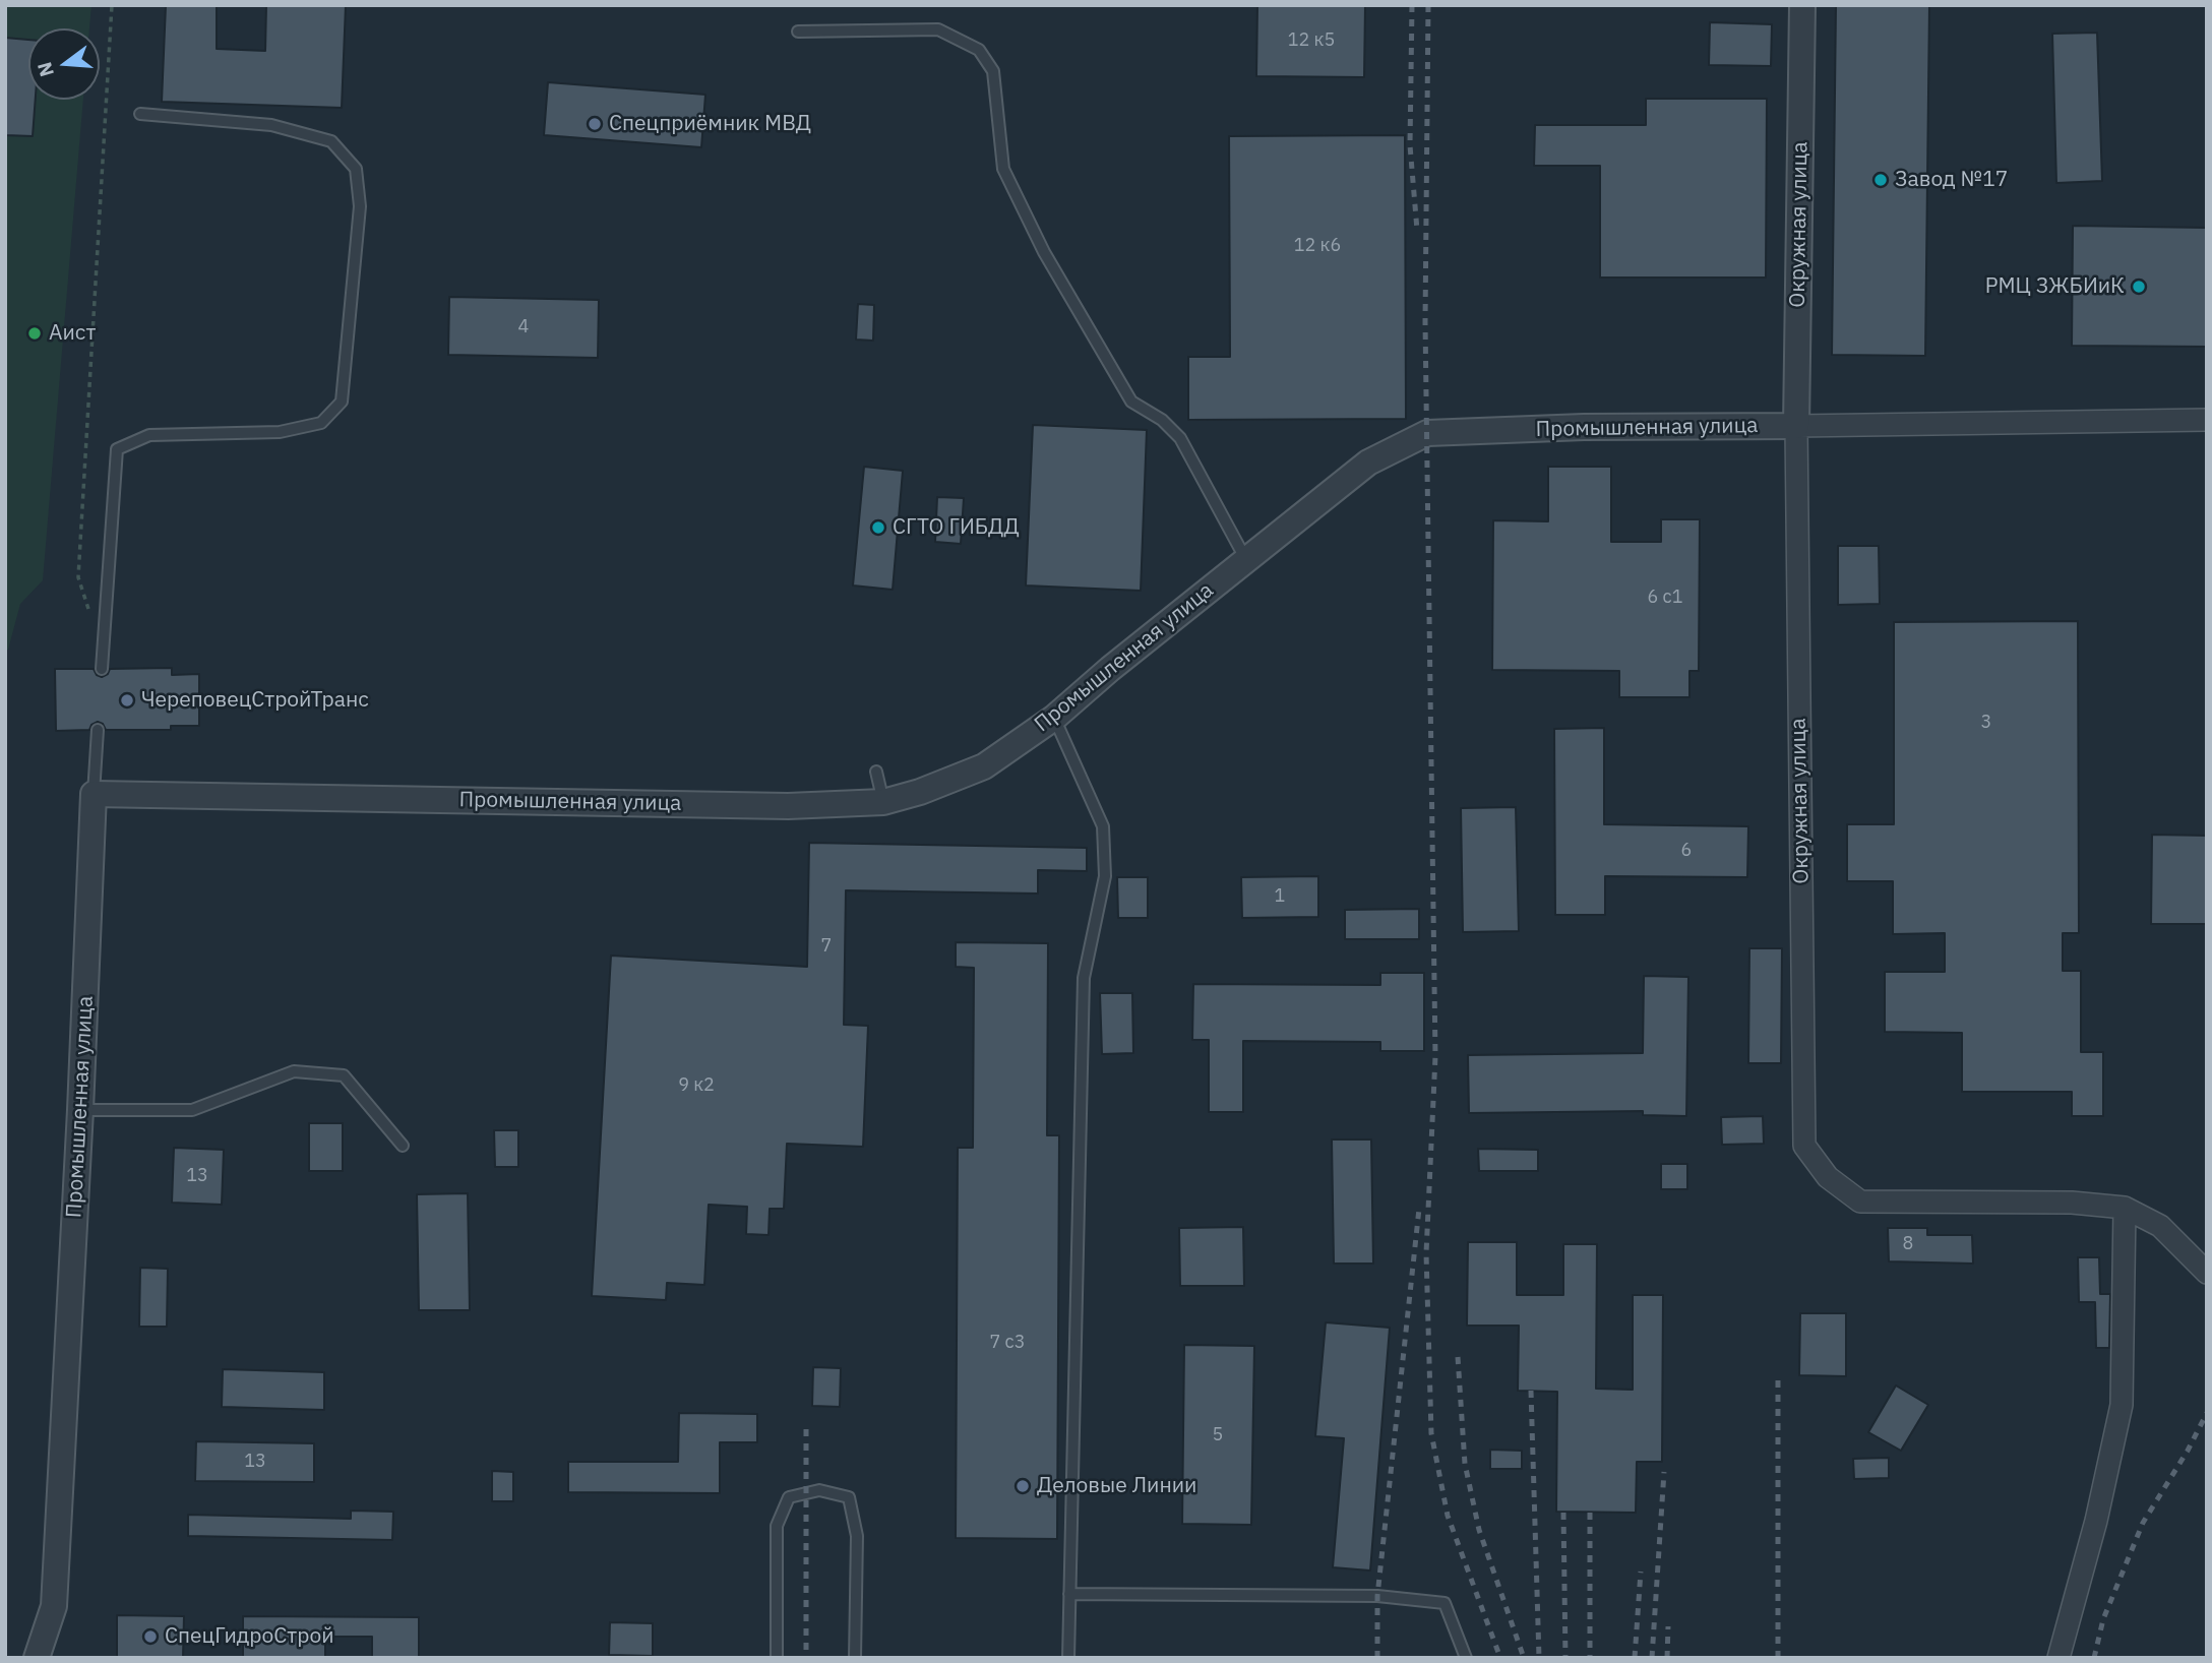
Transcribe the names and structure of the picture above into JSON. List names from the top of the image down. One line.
{"streets":{"street":["Окружная улица","Промышленная улица"]},"crossings":[["Окружная улица","Промышленная улица"]],"places":["Спецприёмник МВД","Завод №17","РМЦ ЗЖБИиК","Аист","СГТО ГИБДД","ЧереповецСтройТранс","Деловые Линии","СпецГидроСтрой"],"house_numbers":["12 к5","12 к6","4","6 с1","3","6","1","7","9 к2","13","8","7 с3","5","13"],"north":"left"}
